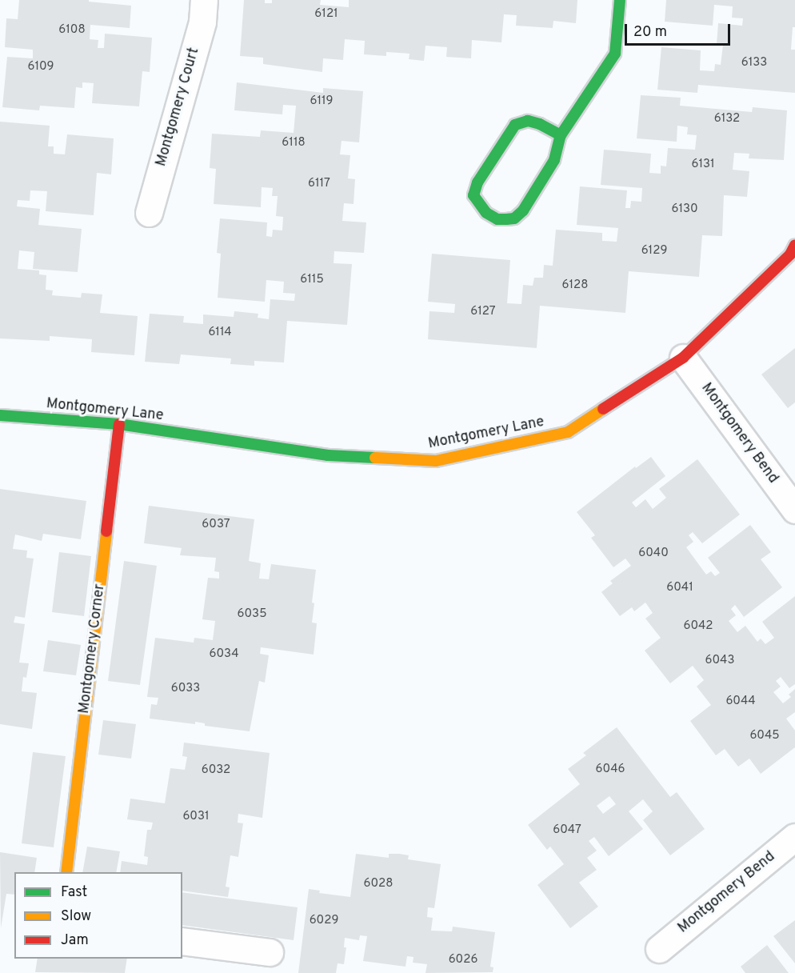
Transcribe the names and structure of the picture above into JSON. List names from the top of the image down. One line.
{"streets":{"street":["Montgomery Court","Montgomery Lane","Montgomery Bend","Montgomery Corner"]},"crossings":[["Montgomery Lane","Montgomery Bend"],["Montgomery Lane","Montgomery Corner"]],"house_numbers":["6121","6108","6133","6109","6119","6132","6118","6131","6117","6130","6129","6115","6128","6127","6114","6037","6040","6041","6035","6042","6034","6043","6033","6044","6045","6046","6032","6031","6047","6028","6029","6026"],"legend":["Fast","Slow","Jam"],"scale_bar":"20 m"}
